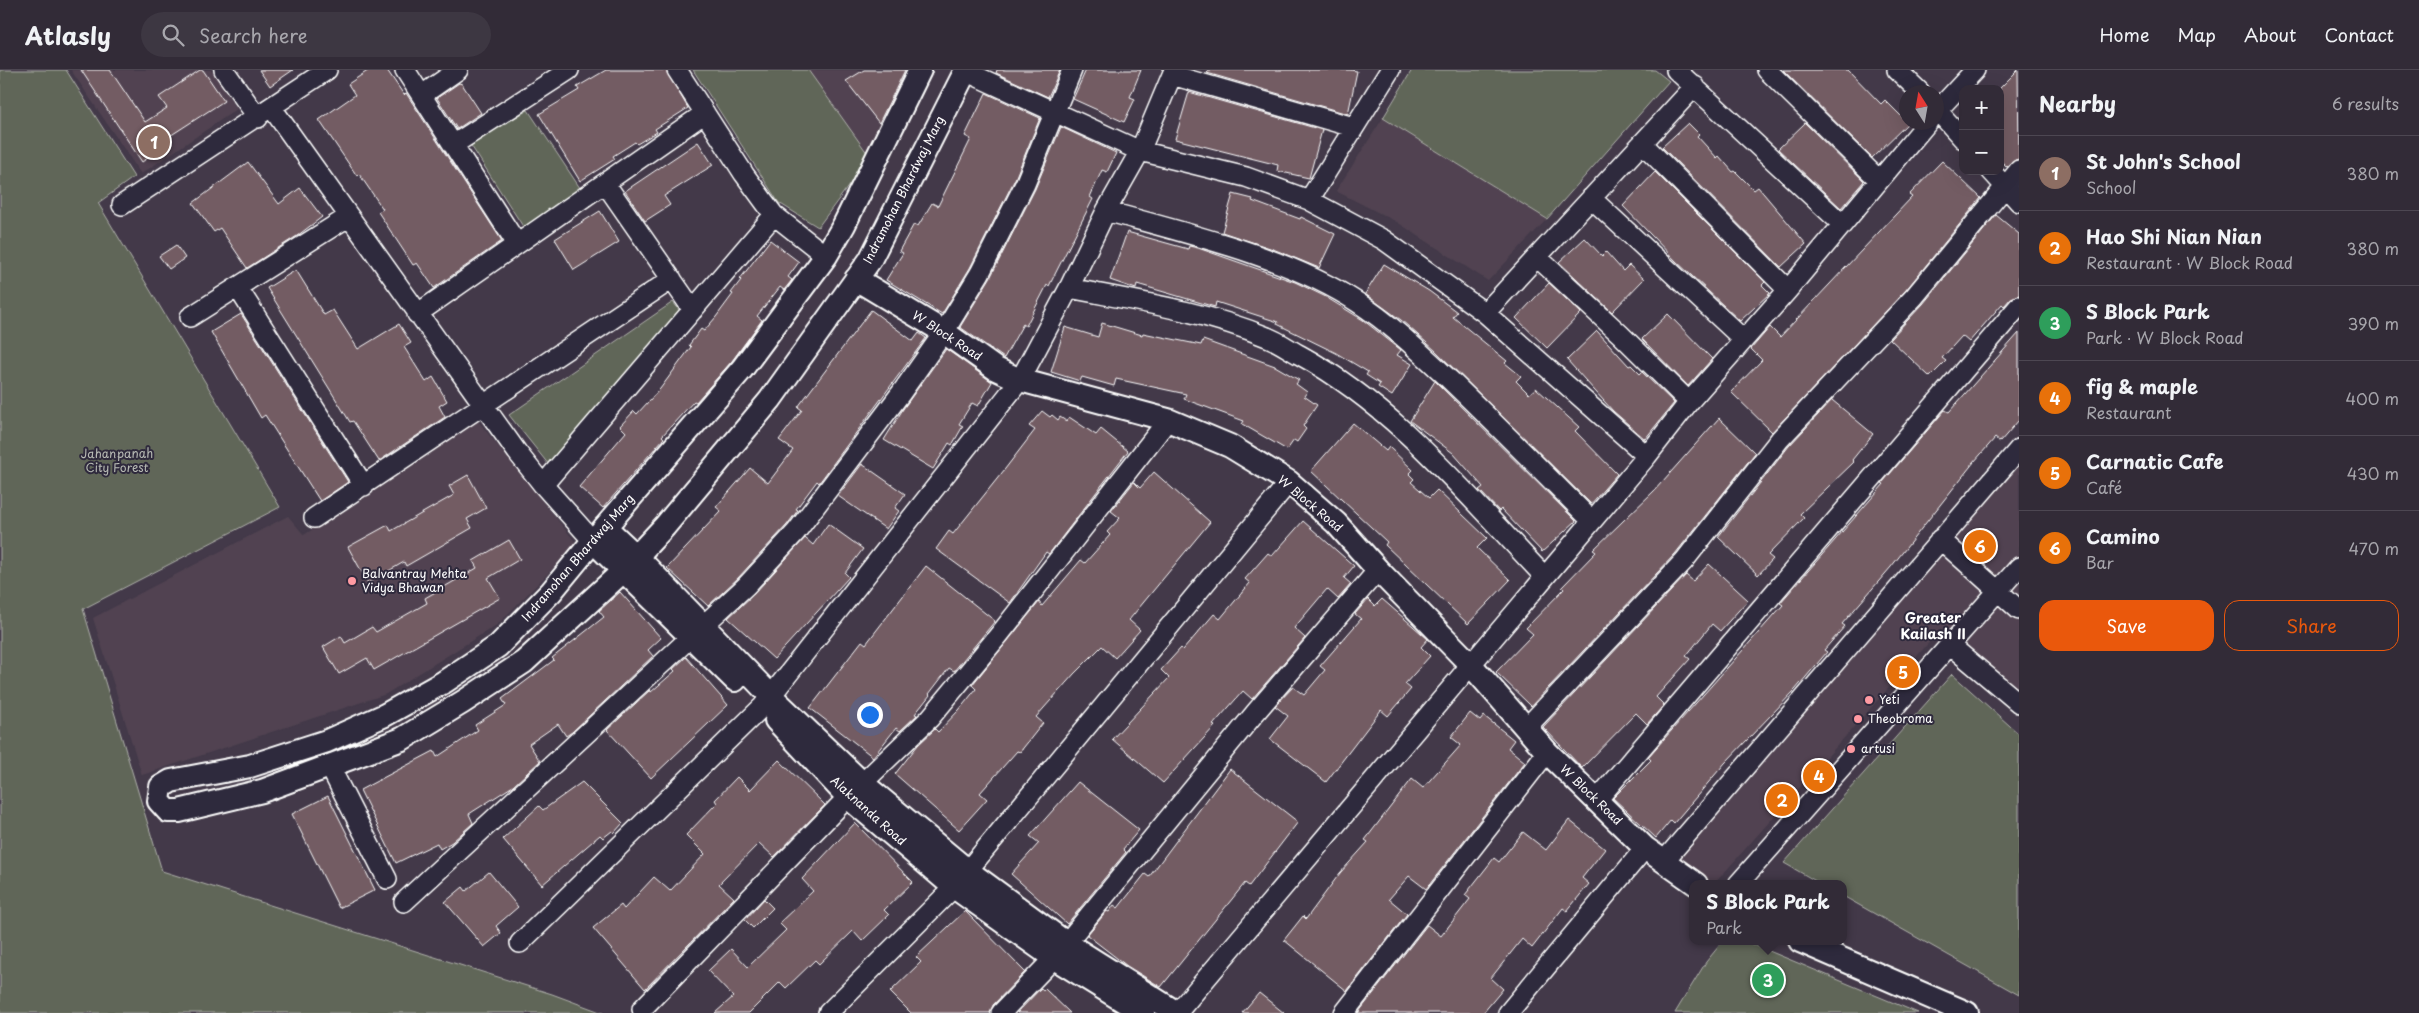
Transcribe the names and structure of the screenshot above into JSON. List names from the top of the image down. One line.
{"streets":{"street":["Indramohan Bhardwaj Marg","W Block Road","Alaknanda Road"]},"crossings":[["Indramohan Bhardwaj Marg","W Block Road"],["Indramohan Bhardwaj Marg","Alaknanda Road"]],"districts":["Greater Kailash II"],"parks":["Jahanpanah City Forest"],"places":["Balvantray Mehta Vidya Bhawan","Yeti","Theobroma","artusi"],"north":"top","page":{"header":"Atlasly","search":"Search here","nav":["Home","Map","About","Contact"],"heading":["Nearby","6 results"],"map_buttons":["+","−"],"pins":["1","6","5","4","2","3"],"list":[{"mark":"1","name":"St John's School","note":"School","value":"380 m"},{"mark":"2","name":"Hao Shi Nian Nian","note":"Restaurant · W Block Road","value":"380 m"},{"mark":"3","name":"S Block Park","note":"Park · W Block Road","value":"390 m"},{"mark":"4","name":"fig & maple","note":"Restaurant","value":"400 m"},{"mark":"5","name":"Carnatic Cafe","note":"Café","value":"430 m"},{"mark":"6","name":"Camino","note":"Bar","value":"470 m"}],"buttons":["Save","Share"],"popup":["S Block Park","Park"]}}
